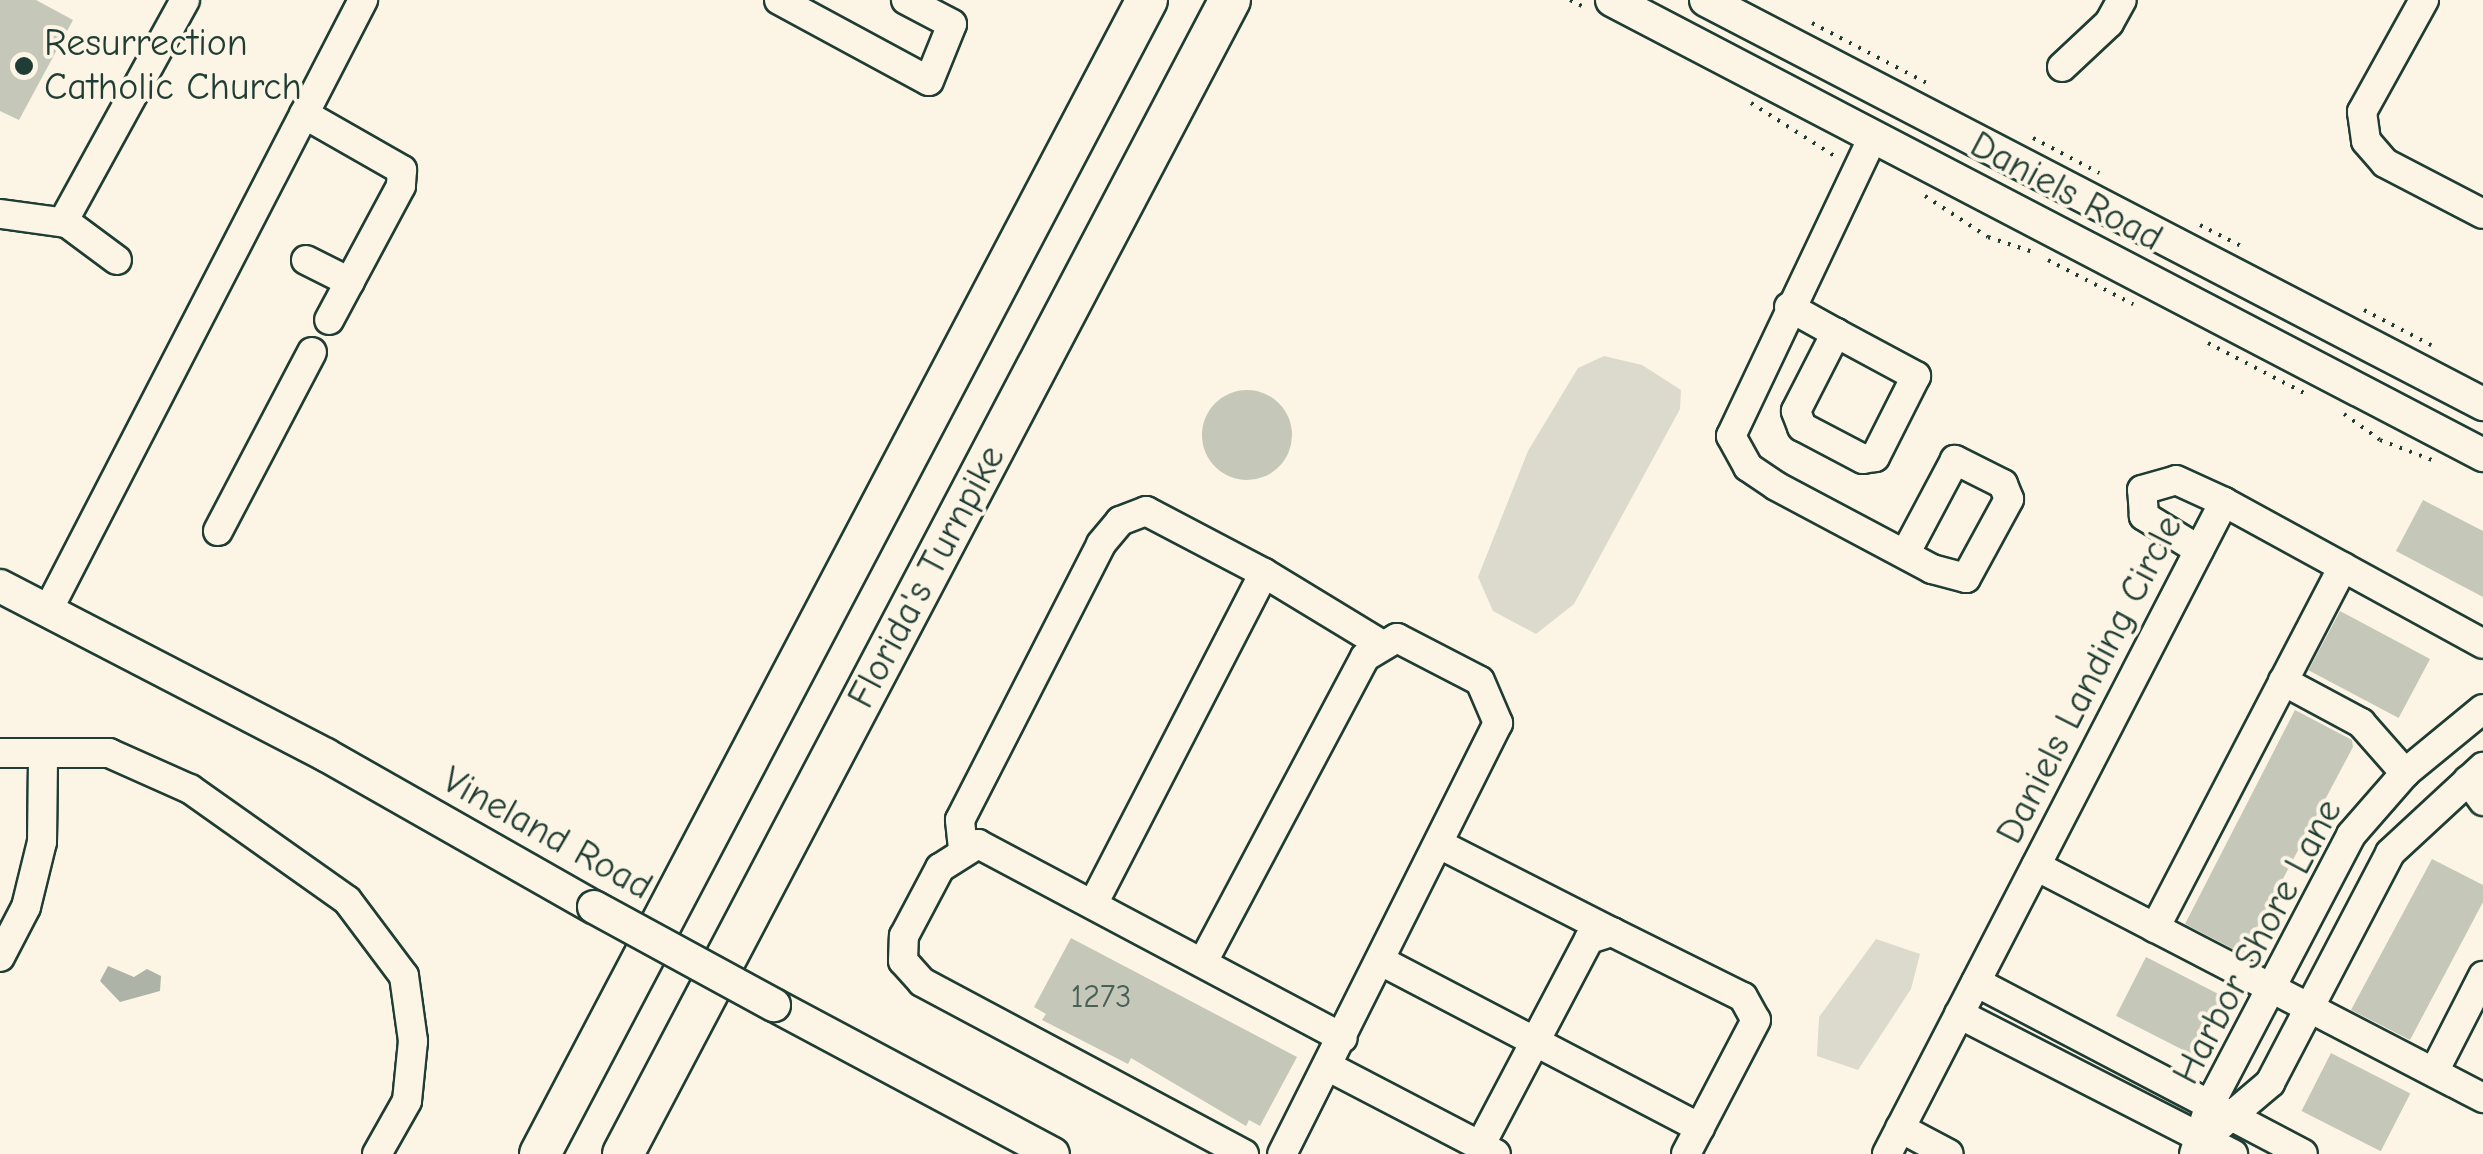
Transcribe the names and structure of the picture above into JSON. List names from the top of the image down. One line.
{"streets":{"highway":["Florida's Turnpike"],"main road":["Daniels Road","Vineland Road"],"street":["Daniels Landing Circle","Harbor Shore Lane"]},"places":["Resurrection Catholic Church"],"house_numbers":["1273"]}
